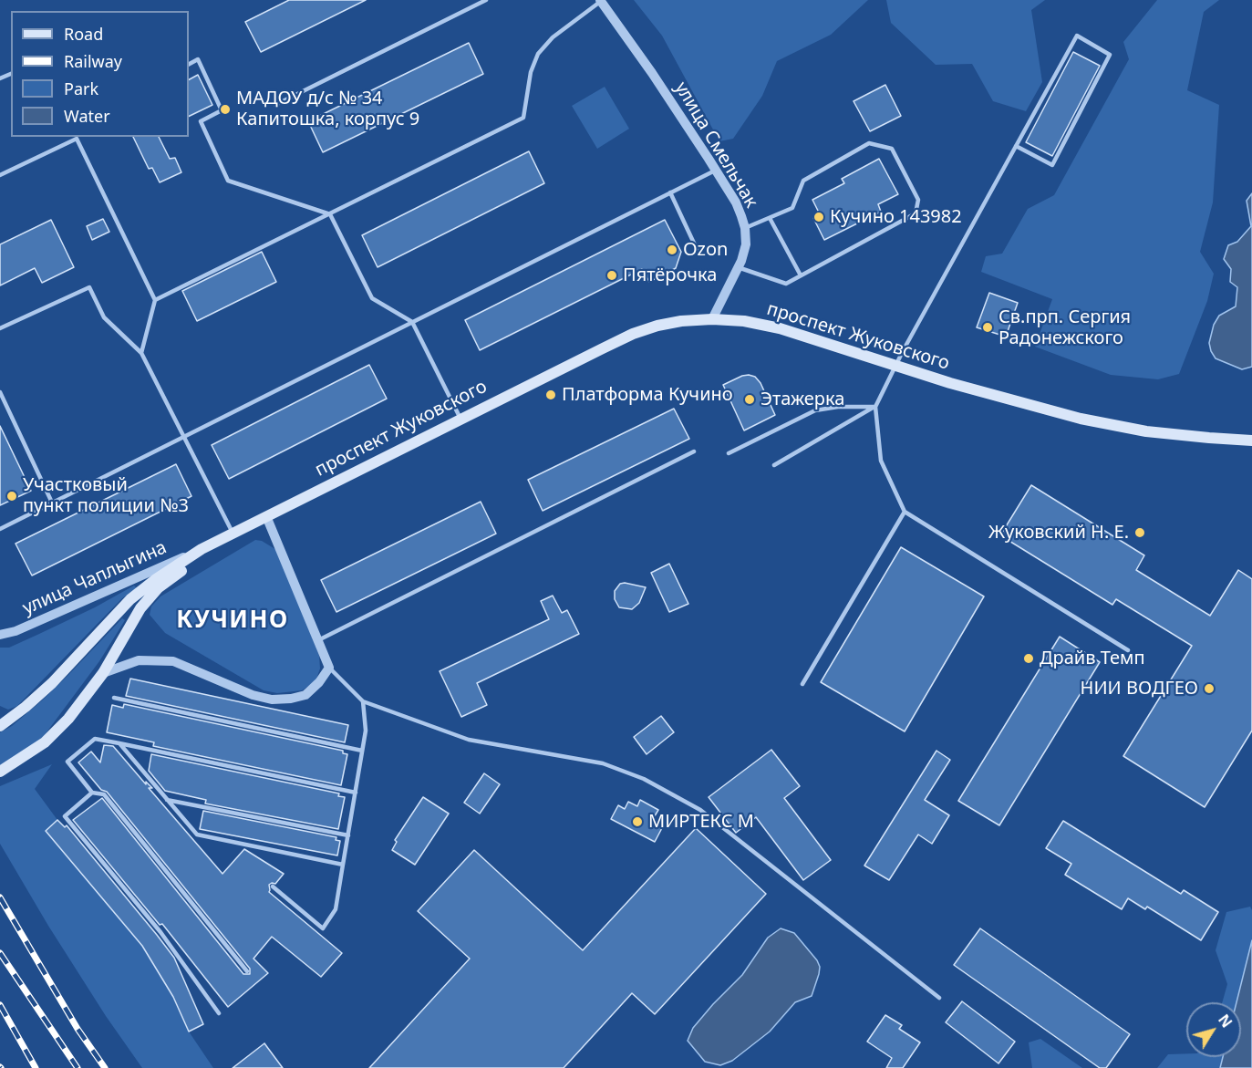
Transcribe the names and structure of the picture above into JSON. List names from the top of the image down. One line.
{"streets":{"main road":["проспект Жуковского"],"street":["улица Смельчак","улица Чаплыгина"]},"crossings":[["улица Смельчак","проспект Жуковского"],["проспект Жуковского","улица Чаплыгина"]],"districts":["КУЧИНО"],"places":["МАДОУ д/с № 34 Капитошка, корпус 9","Кучино 143982","Ozon","Пятёрочка","Св.прп. Сергия Радонежского","Платформа Кучино","Этажерка","Участковый пункт полиции №3","Жуковский Н. Е.","Драйв Темп","НИИ ВОДГЕО","МИРТЕКС М"],"legend":["Road","Railway","Park","Water"],"north":"top right"}
